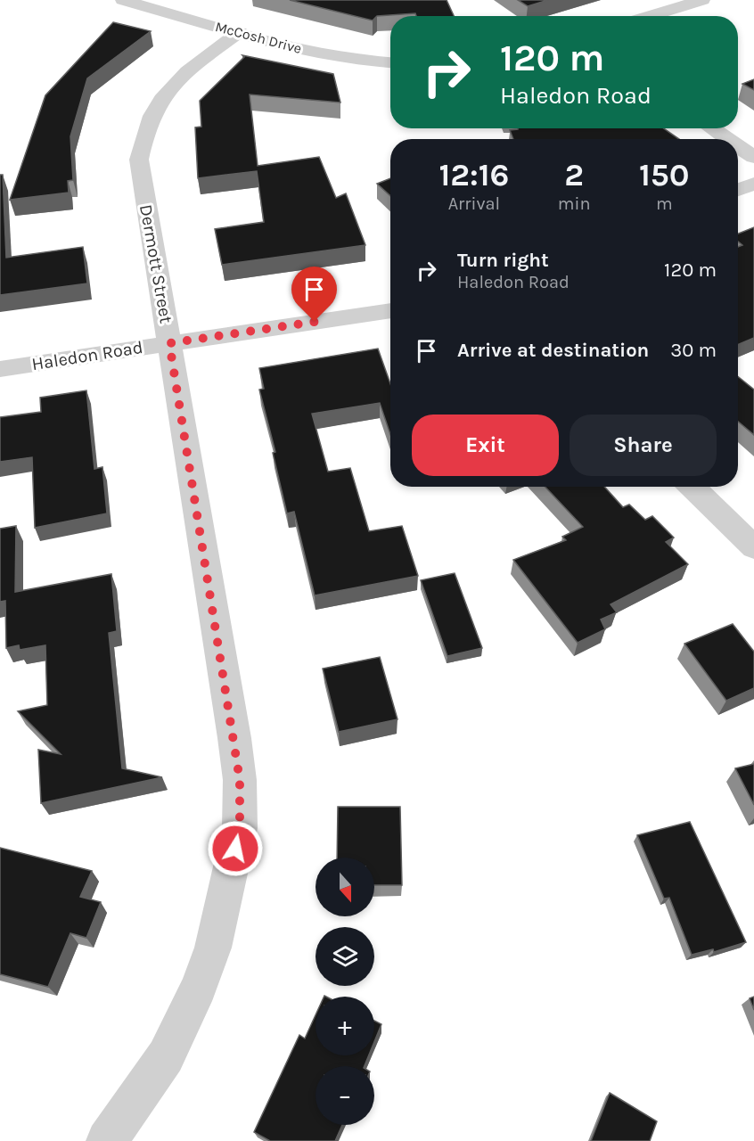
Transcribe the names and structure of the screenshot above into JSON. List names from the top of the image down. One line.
{"streets":{"street":["McCosh Drive","Dermott Street","Haledon Road"]},"crossings":[["McCosh Drive","Dermott Street"],["Dermott Street","Haledon Road"]],"north":"bottom","page":{"turn":["120 m","Haledon Road"],"eta":["12:16","Arrival","2","min","150","m"],"list":[{"name":"Turn right","note":"Haledon Road","value":"120 m"},{"name":"Arrive at destination","value":"30 m"}],"buttons":["Exit","Share"],"map_buttons":["+","−"]}}
